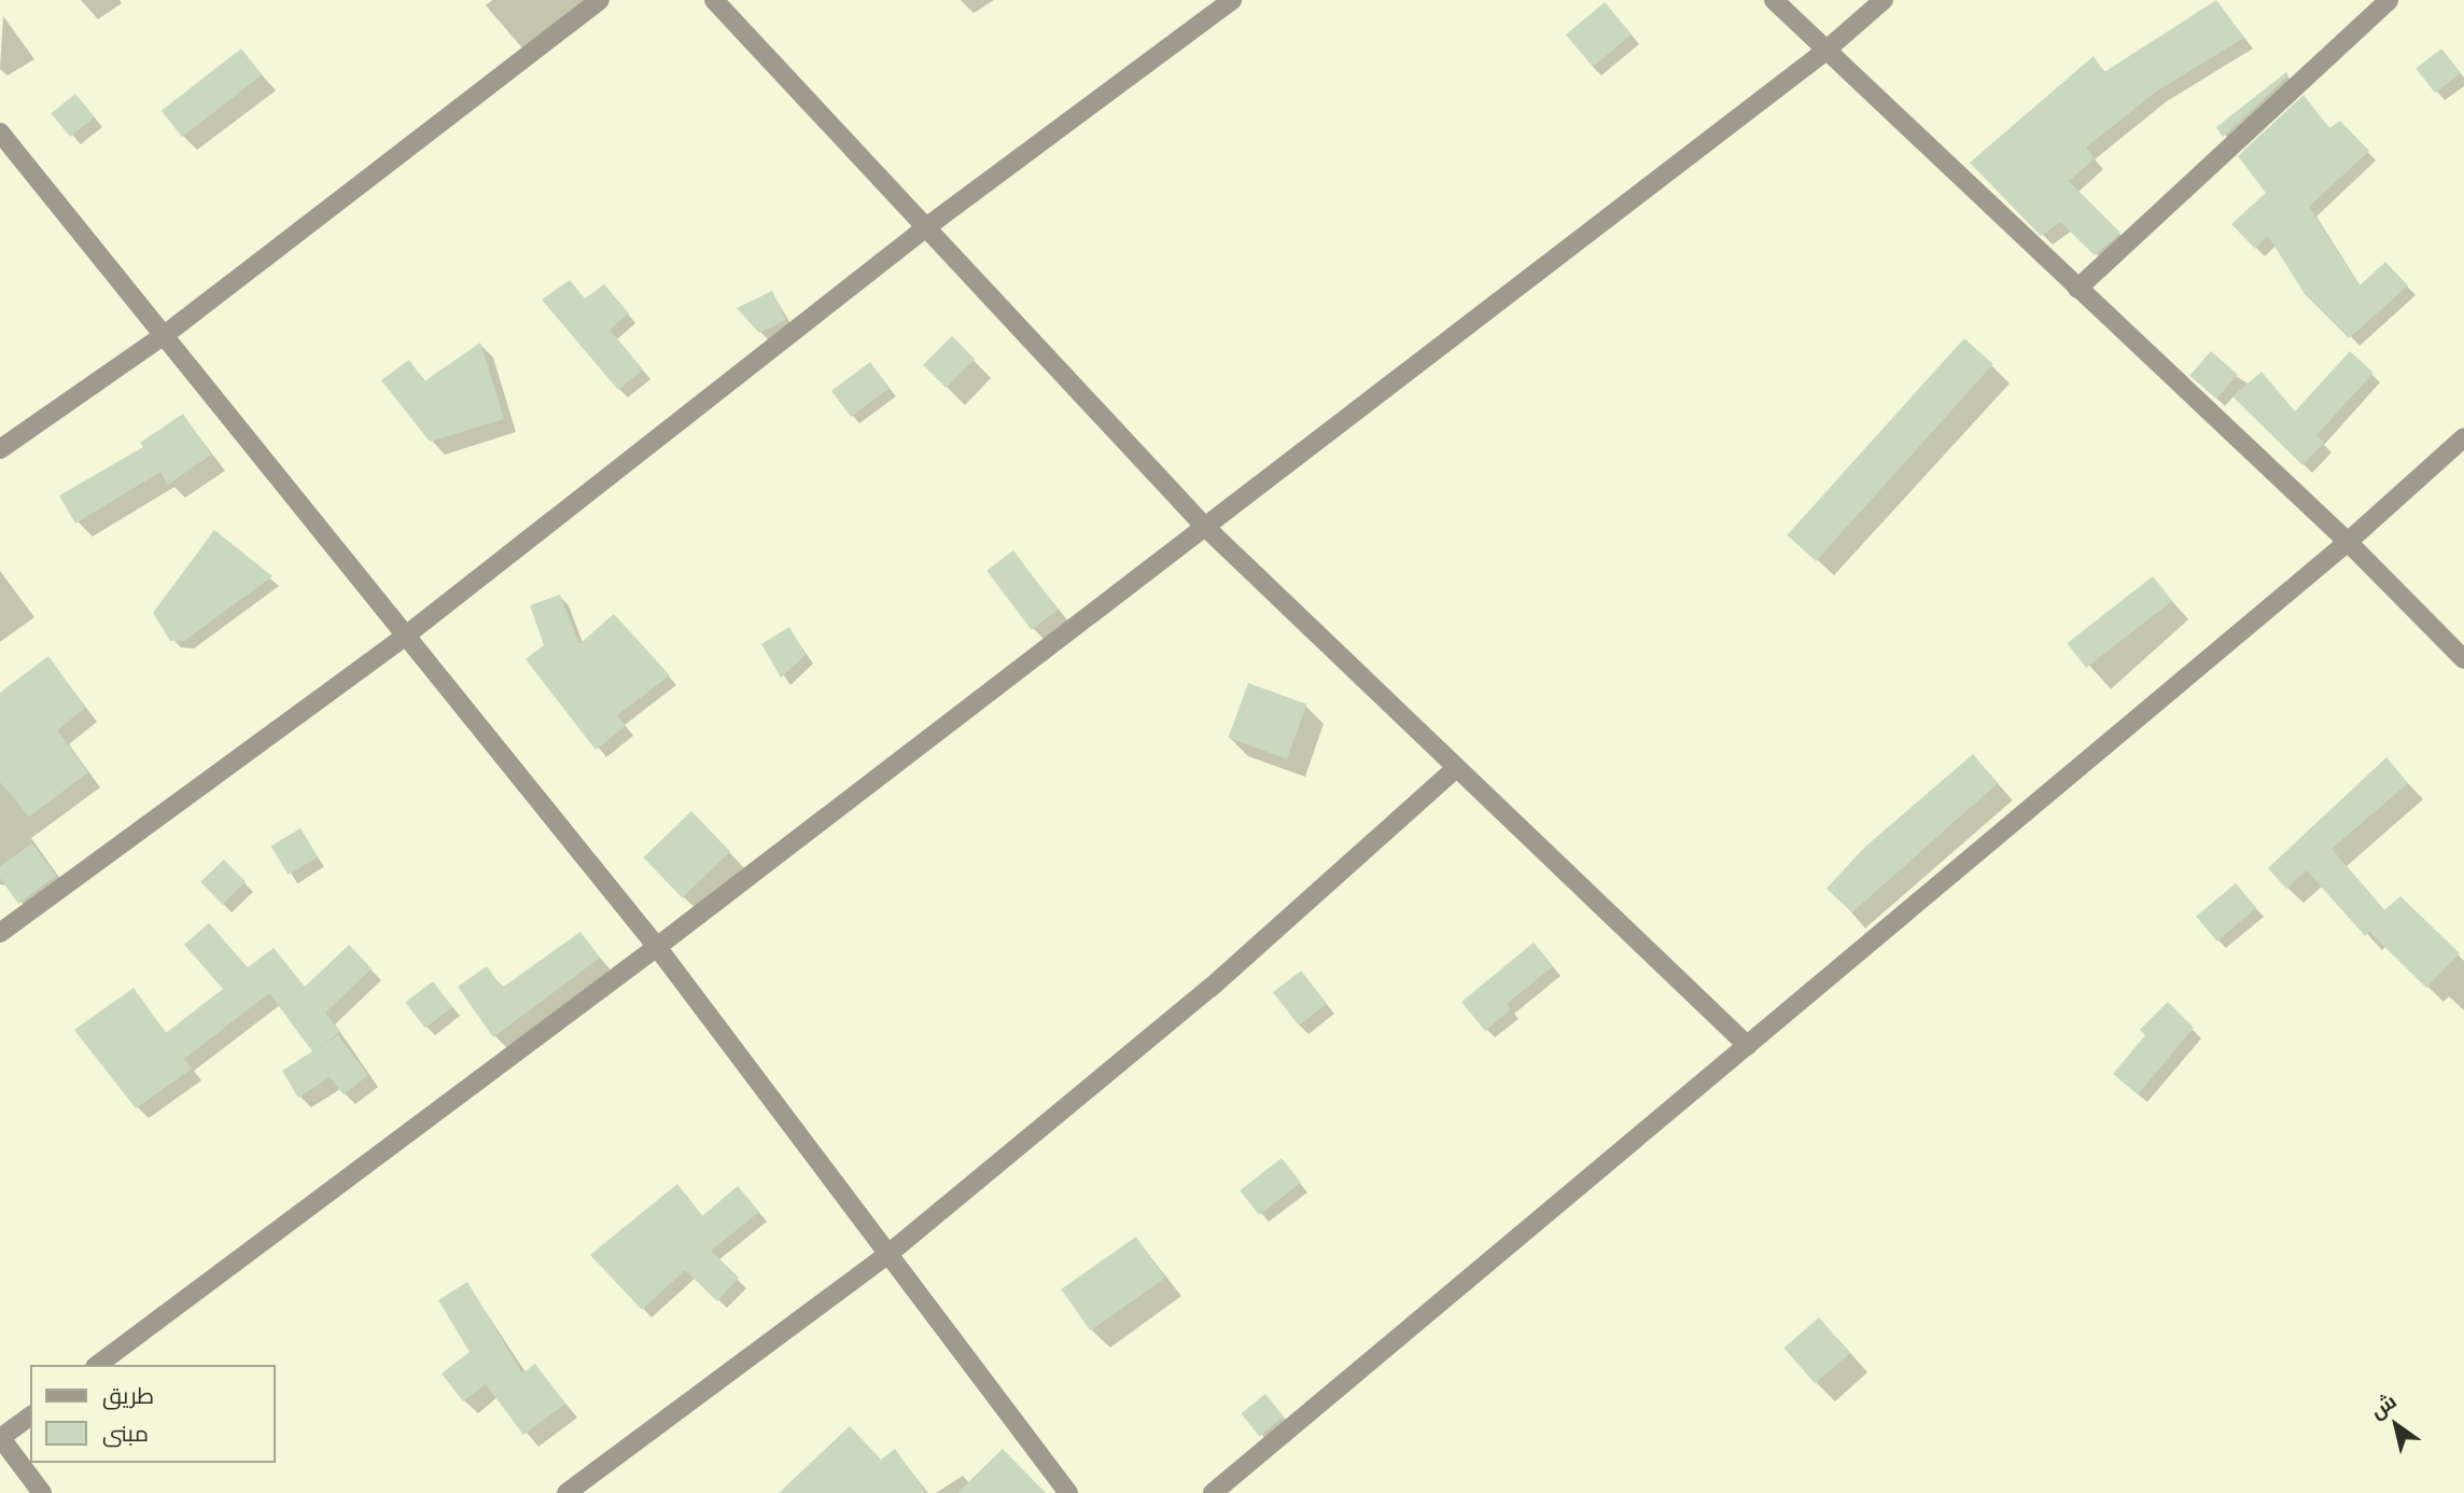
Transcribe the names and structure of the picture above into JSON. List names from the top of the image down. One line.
{"legend":["طريق","مبنى"],"north":"top left"}
